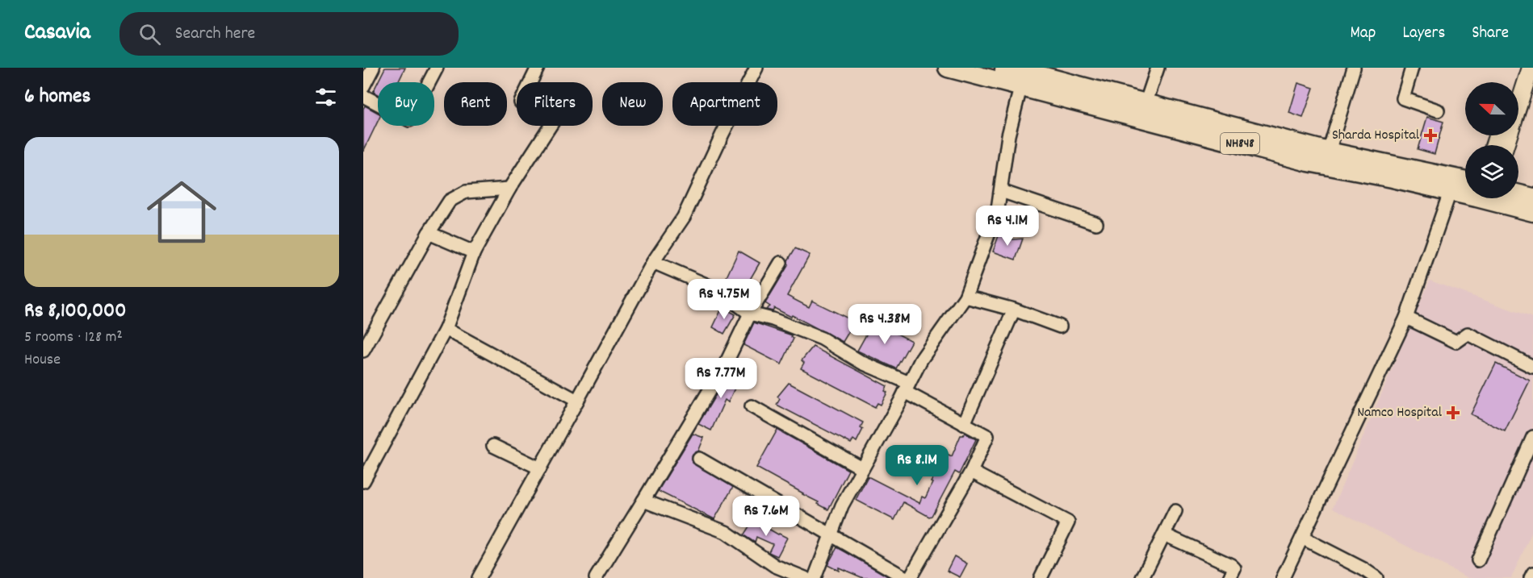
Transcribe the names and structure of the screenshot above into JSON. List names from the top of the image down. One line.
{"streets":{"highway":["NH848"]},"places":{"health":["Sharda Hospital","Namco Hospital"]},"north":"left","page":{"header":"Casavia","search":"Search here","nav":["Map","Layers","Share"],"heading":"6 homes","chip":["Buy","Rent","Filters","New","Apartment"],"list":[{"name":"Rs 8,100,000","note":"5 rooms · 128 m² · House"}],"price":["Rs 4.1M","Rs 4.75M","Rs 4.38M","Rs 7.77M","Rs 8.1M","Rs 7.6M"]}}
